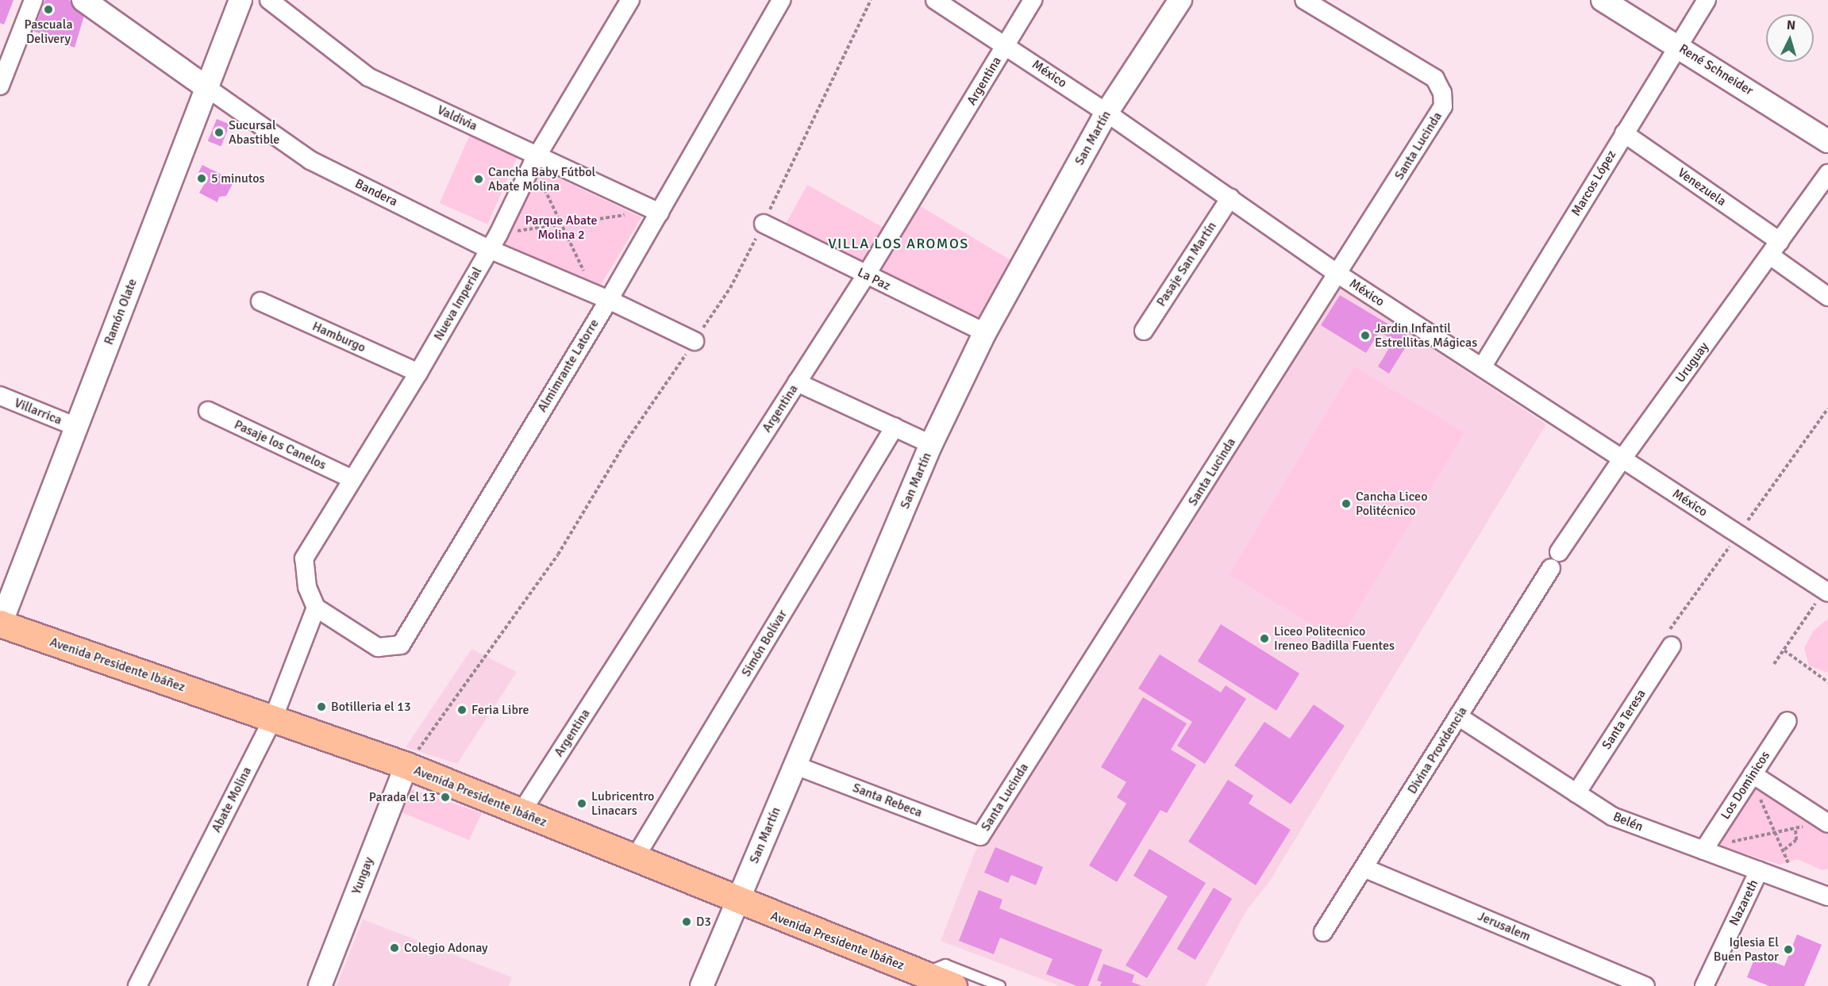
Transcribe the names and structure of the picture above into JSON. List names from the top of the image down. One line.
{"streets":{"main road":["Avenida Presidente Ibáñez"],"street":["René Schneider","México","Argentina","Valdivia","San Martín","Santa Lucinda","Marcos López","Venezuela","Bandera","Pasaje San Martín","La Paz","Nueva Imperial","Ramón Olate","Hamburgo","Uruguay","Almimrante Latorre","Villarrica","Pasaje los Canelos","Simón Bolívar","Santa Teresa","Divina Providencia","Los Dominicos","Abate Molina","Santa Rebeca","Belén","Yungay","Nazareth","Jerusalem"]},"crossings":[["René Schneider","Marcos López"],["México","Argentina"],["México","San Martín"],["México","Santa Lucinda"],["México","Marcos López"],["México","Pasaje San Martín"],["México","Uruguay"],["Argentina","La Paz"],["Argentina","Avenida Presidente Ibáñez"],["Valdivia","Nueva Imperial"],["Valdivia","Almimrante Latorre"],["San Martín","La Paz"],["San Martín","Avenida Presidente Ibáñez"],["San Martín","Santa Rebeca"],["Santa Lucinda","Santa Rebeca"],["Marcos López","Venezuela"],["Venezuela","Uruguay"],["Bandera","Nueva Imperial"],["Bandera","Ramón Olate"],["Bandera","Almimrante Latorre"],["Nueva Imperial","Hamburgo"],["Nueva Imperial","Almimrante Latorre"],["Nueva Imperial","Pasaje los Canelos"],["Nueva Imperial","Abate Molina"],["Ramón Olate","Villarrica"],["Ramón Olate","Avenida Presidente Ibáñez"],["Uruguay","Divina Providencia"],["Almimrante Latorre","Abate Molina"],["Simón Bolívar","Avenida Presidente Ibáñez"],["Avenida Presidente Ibáñez","Abate Molina"],["Avenida Presidente Ibáñez","Yungay"],["Santa Teresa","Belén"],["Divina Providencia","Belén"],["Divina Providencia","Jerusalem"],["Los Dominicos","Belén"],["Belén","Nazareth"]],"districts":["VILLA LOS AROMOS"],"parks":["Parque Abate Molina 2"],"places":["Pascuala Delivery","Sucursal Abastible","5 minutos","Cancha Baby Fútbol Abate Molina","Jardin Infantil Estrellitas Mágicas","Cancha Liceo Politécnico","Liceo Politecnico Ireneo Badilla Fuentes","Botilleria el 13","Feria Libre","Parada el 13","Lubricentro Linacars","D3","Colegio Adonay","Iglesia El Buen Pastor"],"north":"top"}
